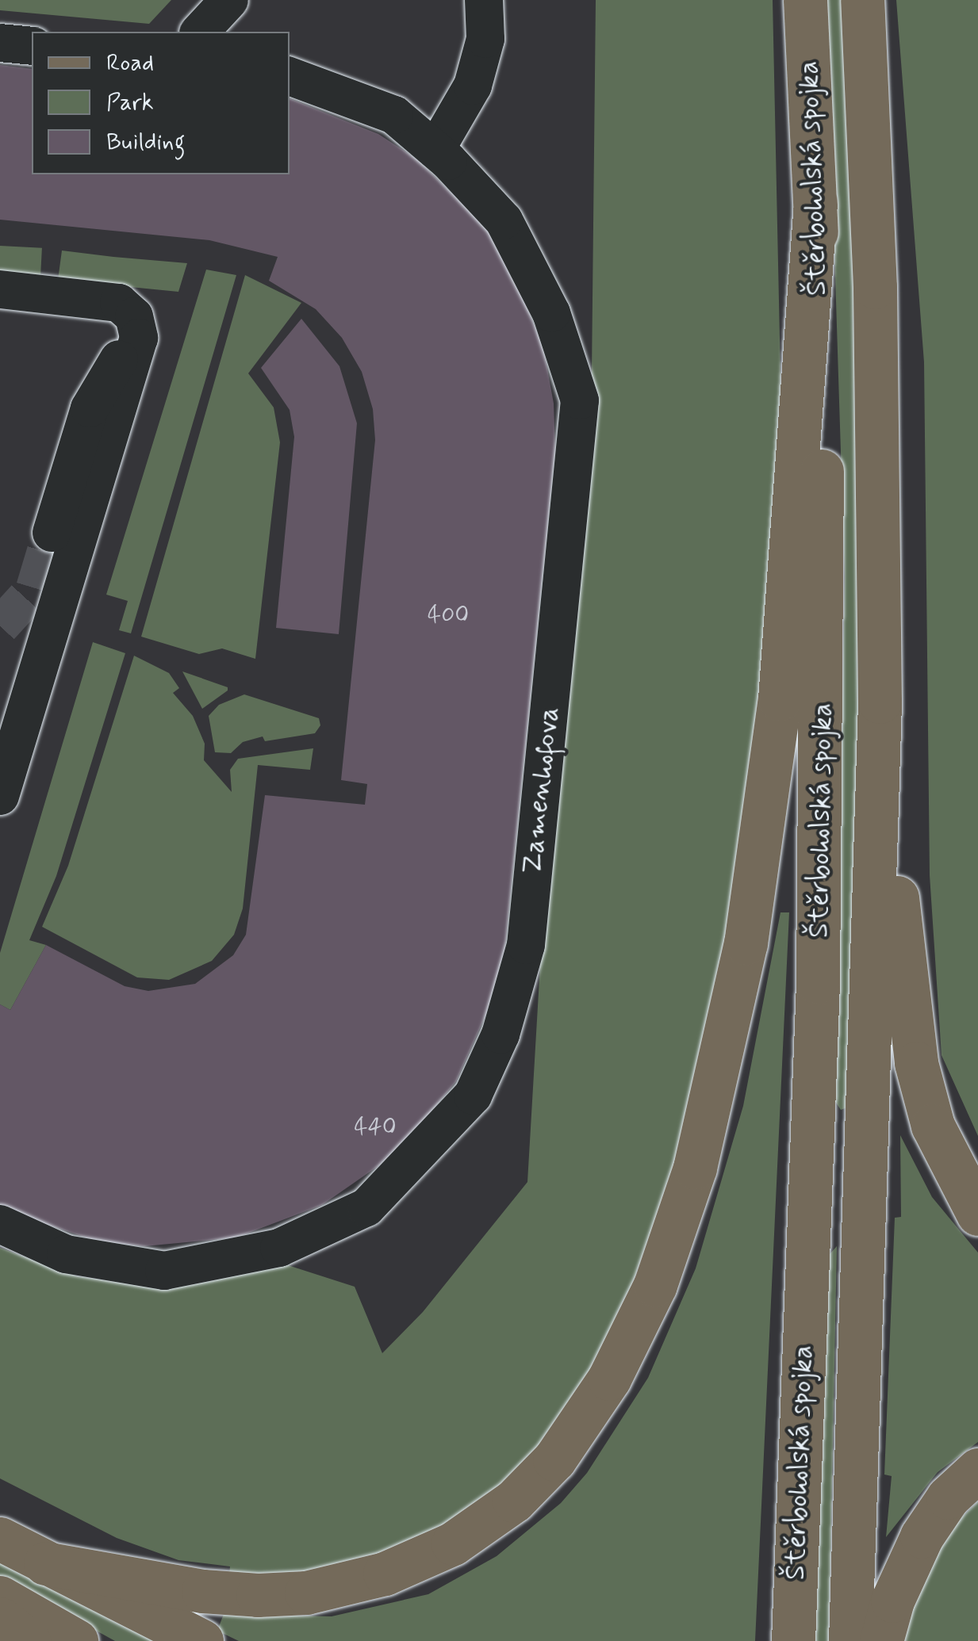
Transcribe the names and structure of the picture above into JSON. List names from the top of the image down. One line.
{"streets":{"main road":["Štěrboholská spojka"],"lane":["Zamenhofova"]},"house_numbers":["400","440"],"legend":["Road","Park","Building"]}
